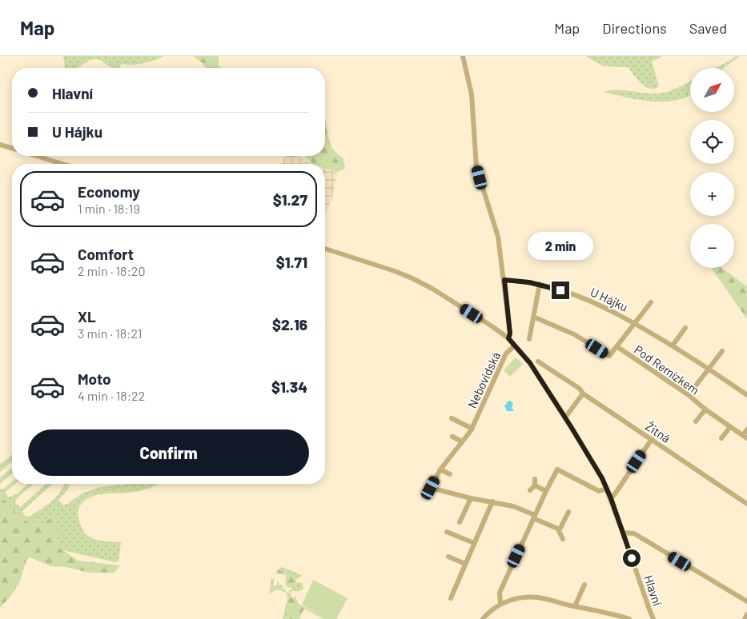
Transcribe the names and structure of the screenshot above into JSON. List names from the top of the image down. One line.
{"streets":{"street":["U Hájku","Pod Remízkem","Nebovidská","Žitná","Hlavní"]},"crossings":[["Nebovidská","Hlavní"]],"north":"top right","page":{"header":"Map","nav":["Map","Directions","Saved"],"map_buttons":["+","−"],"banner":["Hlavní","U Hájku"],"list":[{"name":"Economy","note":"1 min · 18:19","value":"$1.27"},{"name":"Comfort","note":"2 min · 18:20","value":"$1.71"},{"name":"XL","note":"3 min · 18:21","value":"$2.16"},{"name":"Moto","note":"4 min · 18:22","value":"$1.34"}],"bubble":"2 min","buttons":"Confirm"}}
